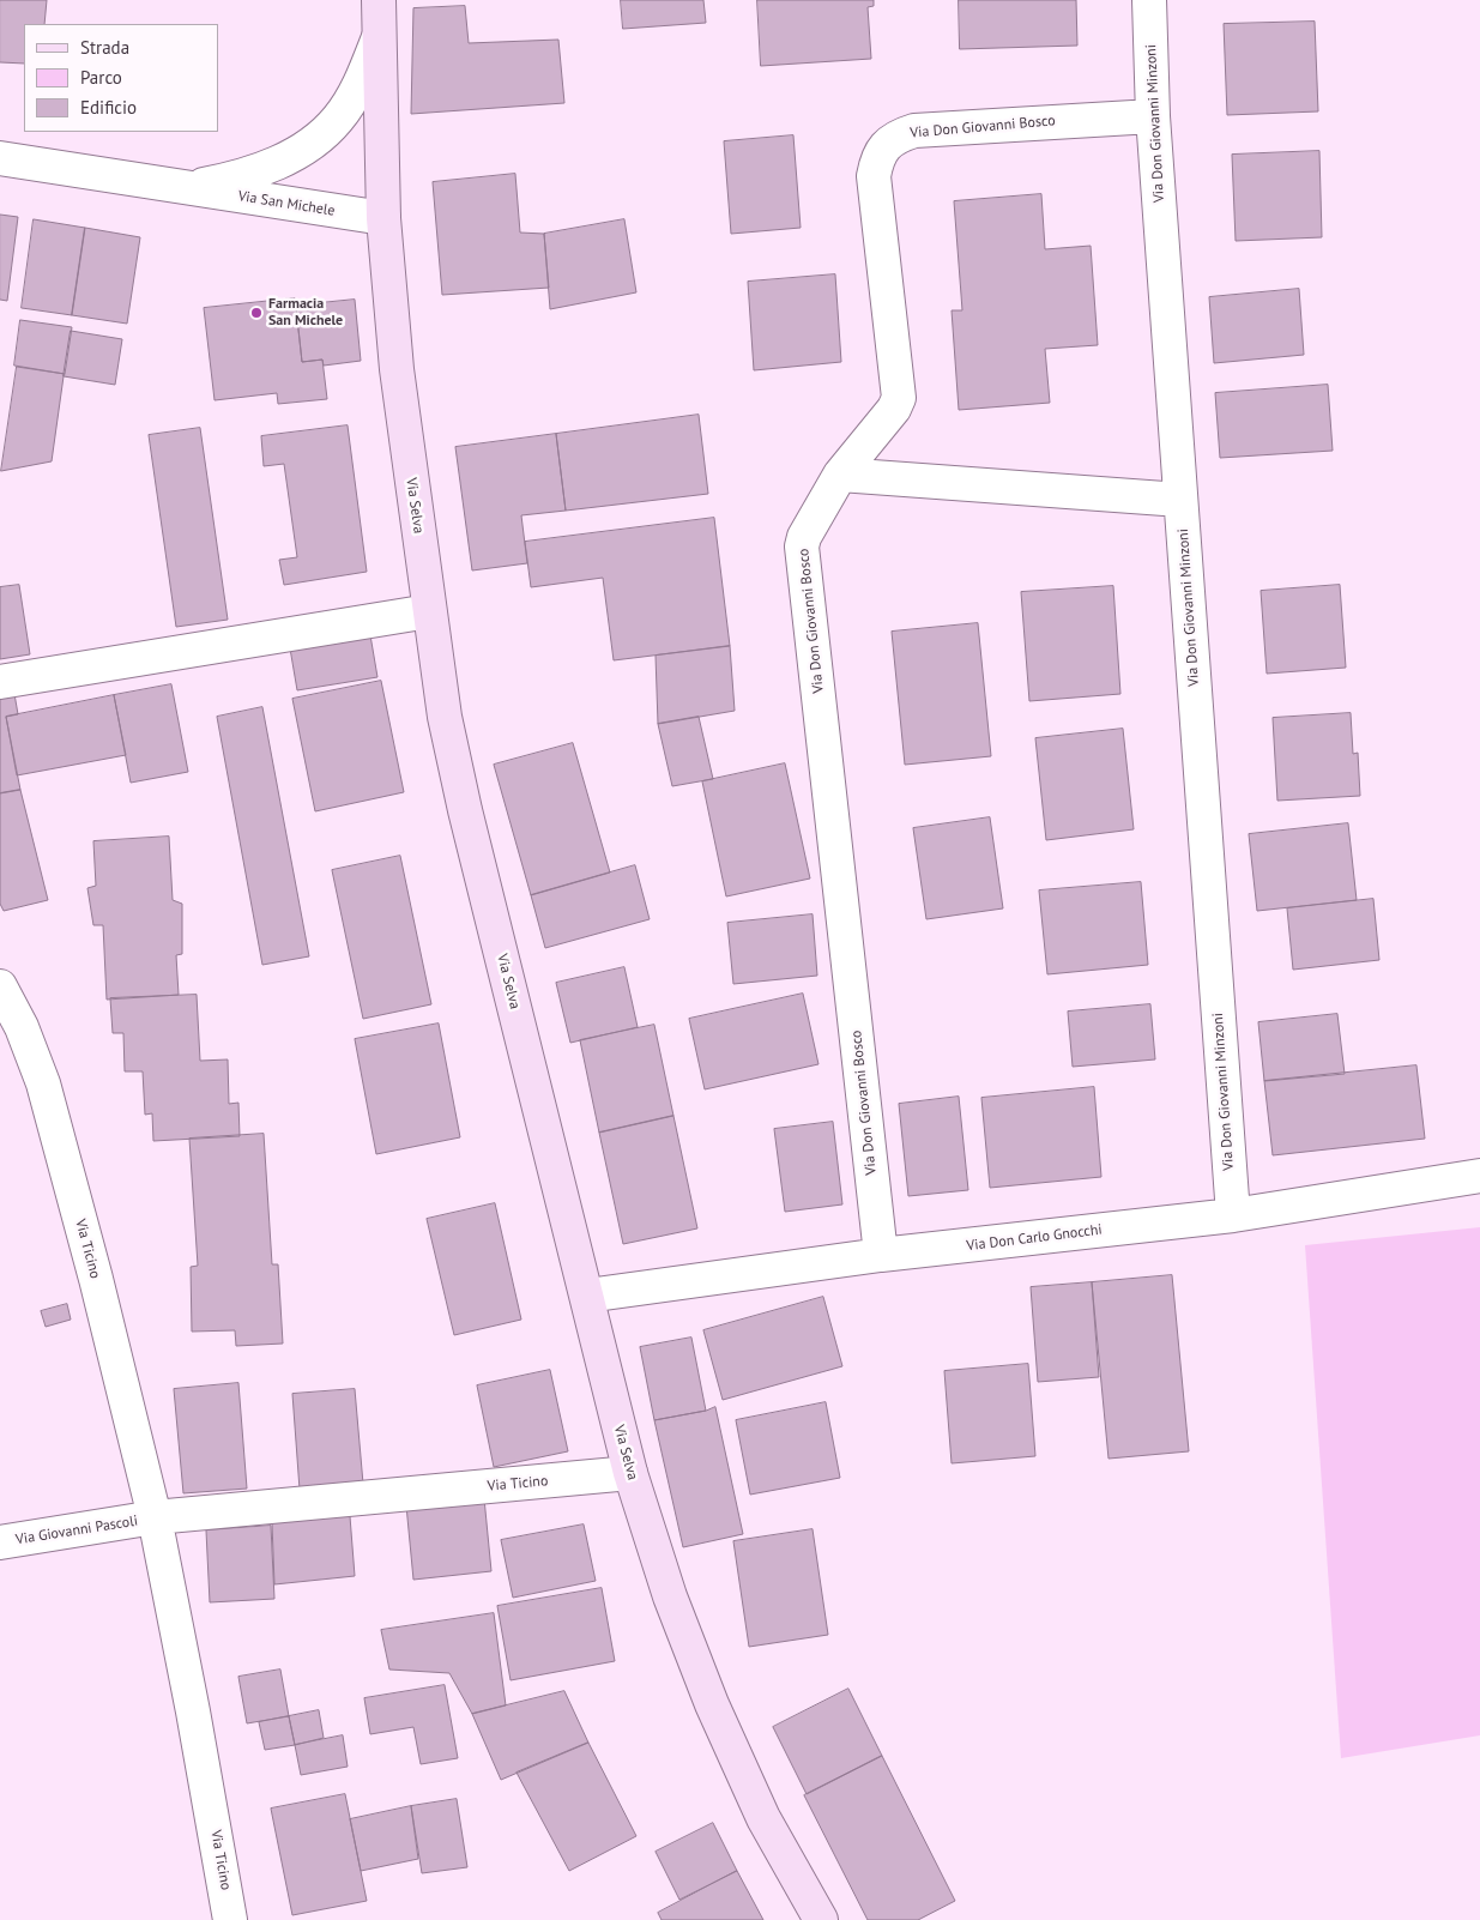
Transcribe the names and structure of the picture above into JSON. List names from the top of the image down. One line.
{"streets":{"main road":["Via Selva"],"street":["Via Don Giovanni Minzoni","Via Don Giovanni Bosco","Via San Michele","Via Don Carlo Gnocchi","Via Ticino","Via Giovanni Pascoli"]},"crossings":[["Via Don Giovanni Minzoni","Via Don Giovanni Bosco"],["Via Don Giovanni Minzoni","Via Don Carlo Gnocchi"],["Via Don Giovanni Bosco","Via Don Carlo Gnocchi"],["Via San Michele","Via Selva"],["Via Selva","Via Don Carlo Gnocchi"],["Via Selva","Via Ticino"],["Via Ticino","Via Giovanni Pascoli"]],"places":["Farmacia San Michele"],"legend":["Strada","Parco","Edificio"]}
